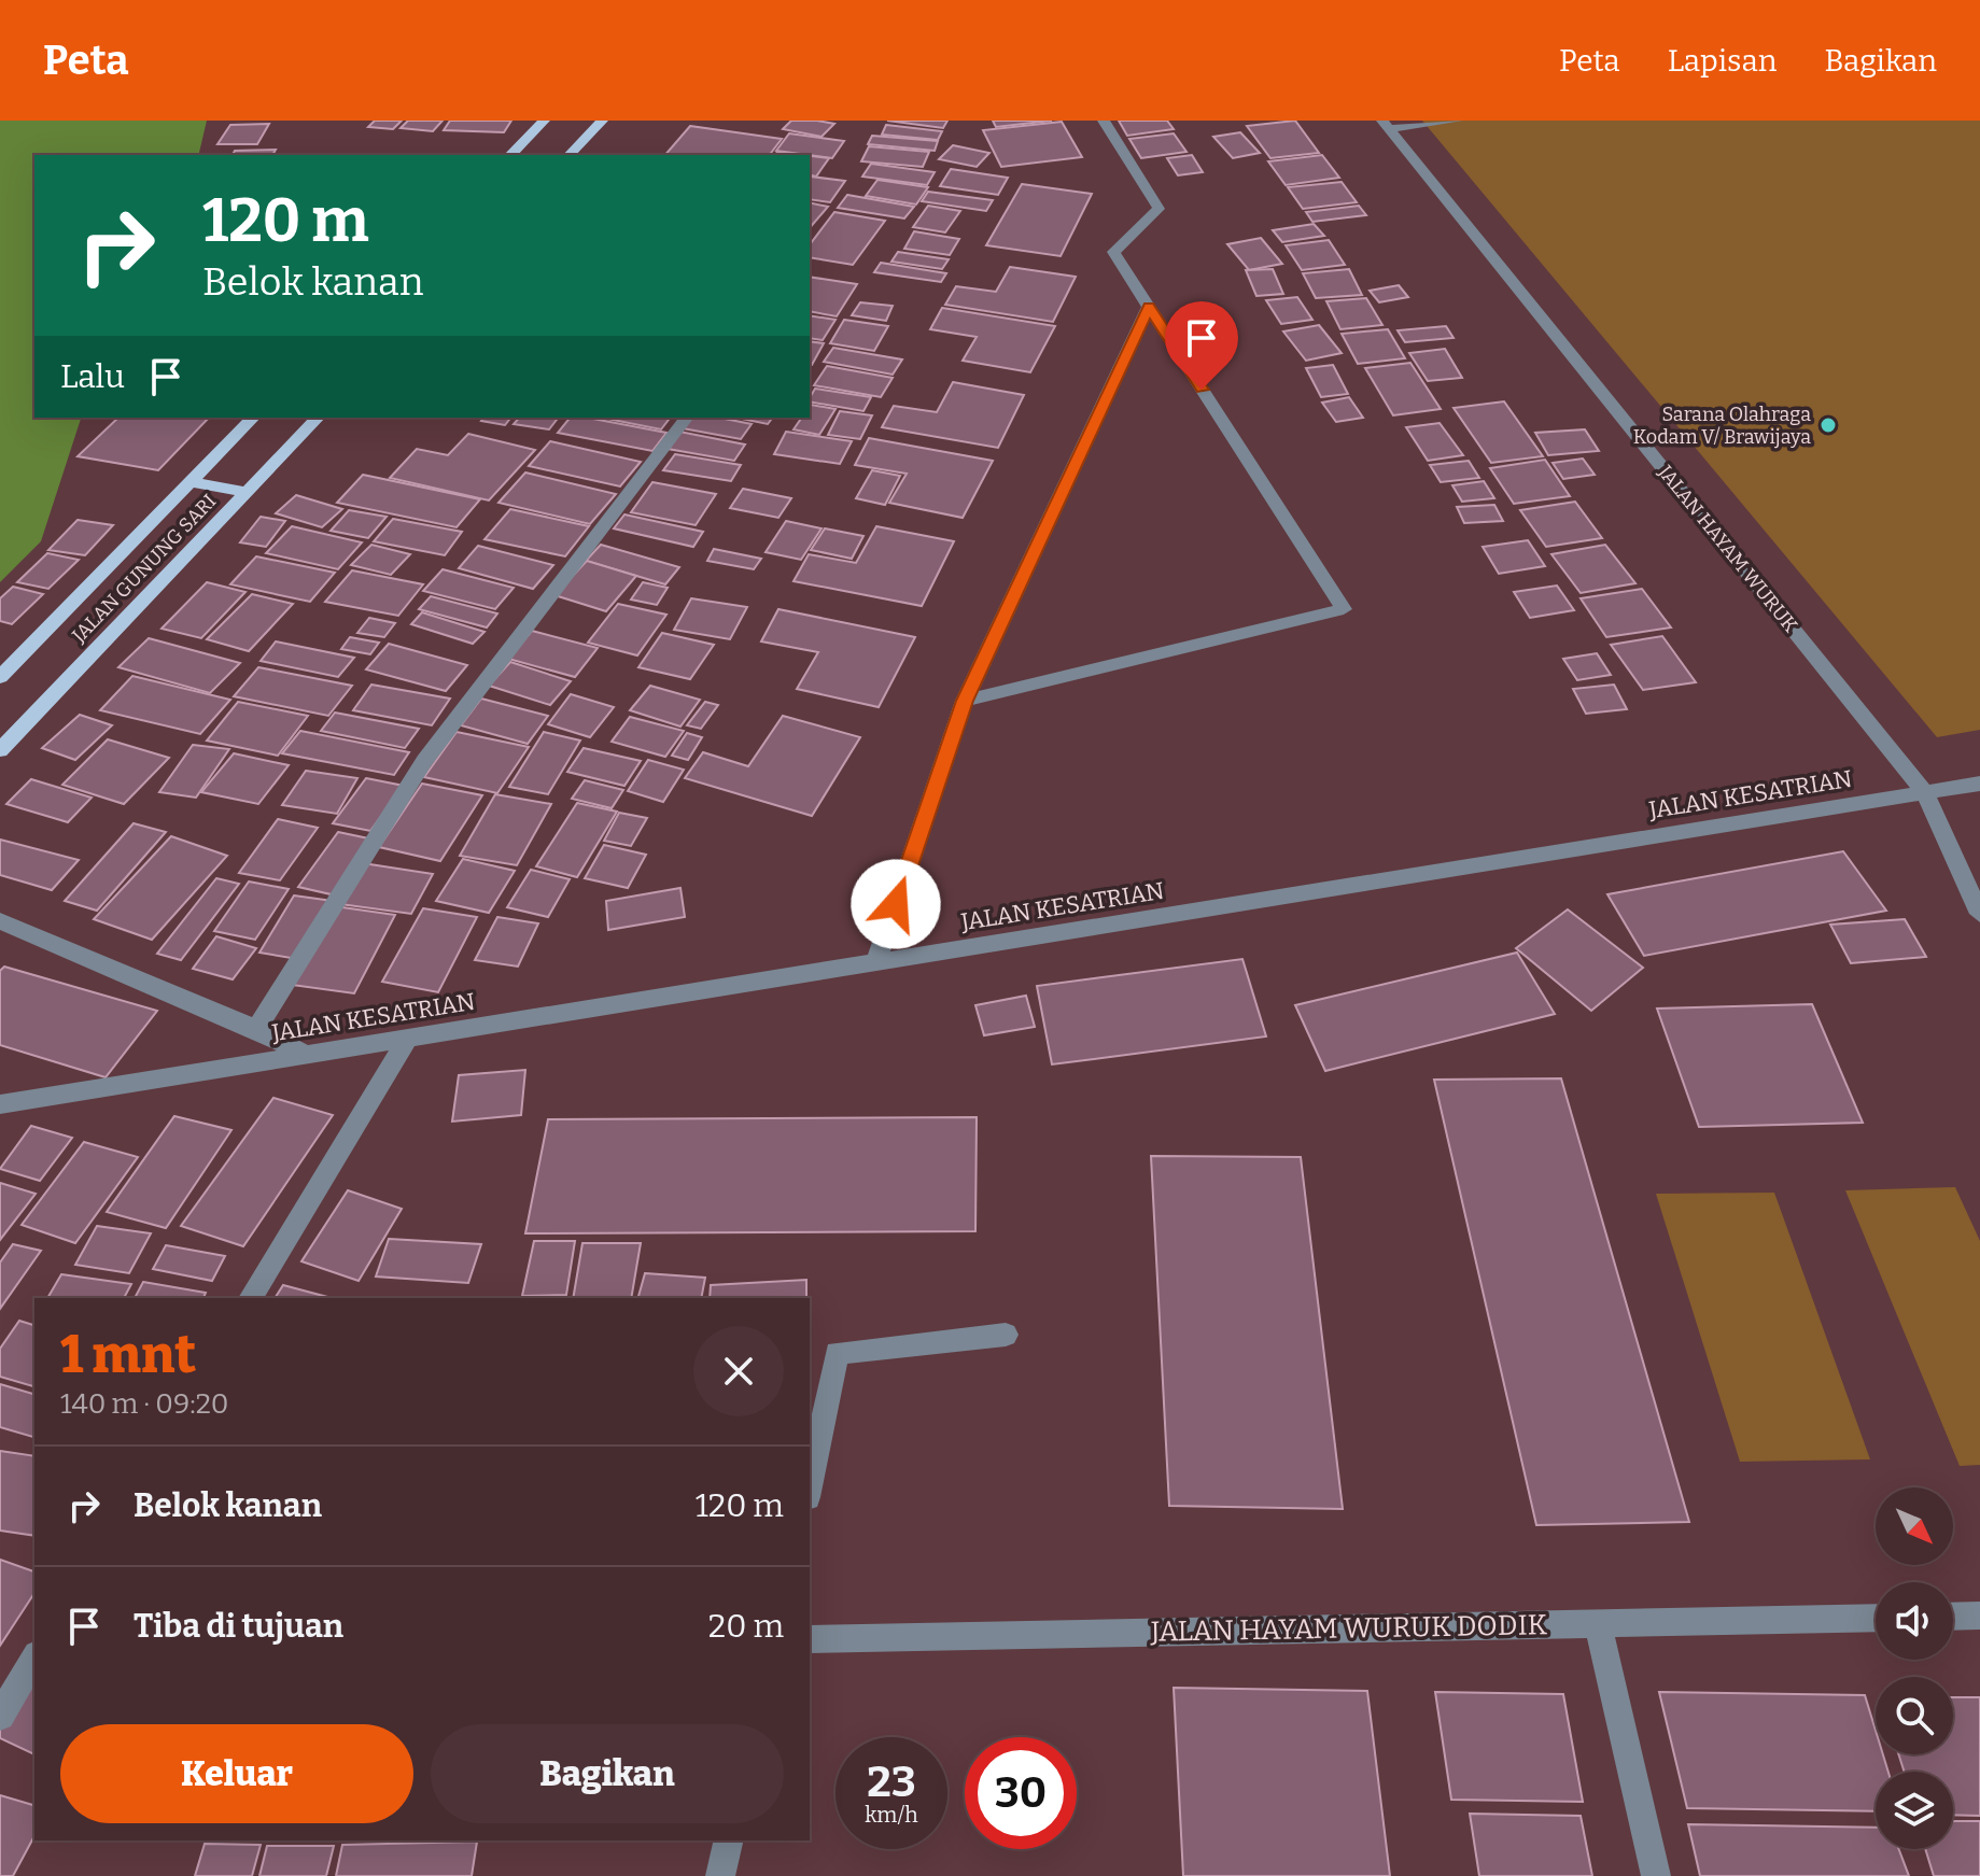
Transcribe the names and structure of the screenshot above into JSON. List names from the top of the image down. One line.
{"streets":{"main road":["JALAN GUNUNG SARI"],"street":["JALAN HAYAM WURUK","JALAN KESATRIAN","JALAN HAYAM WURUK DODIK"]},"crossings":[["JALAN HAYAM WURUK","JALAN KESATRIAN"]],"places":["Sarana Olahraga Kodam V/ Brawijaya"],"north":"bottom right","page":{"header":"Peta","nav":["Peta","Lapisan","Bagikan"],"turn":["120 m","Belok kanan"],"then":"Lalu","heading":["1 mnt","140 m · 09:20"],"list":[{"name":"Belok kanan","value":"120 m"},{"name":"Tiba di tujuan","value":"20 m"}],"buttons":["Keluar","Bagikan"],"speed":"23 km/h","limit":"30"}}
